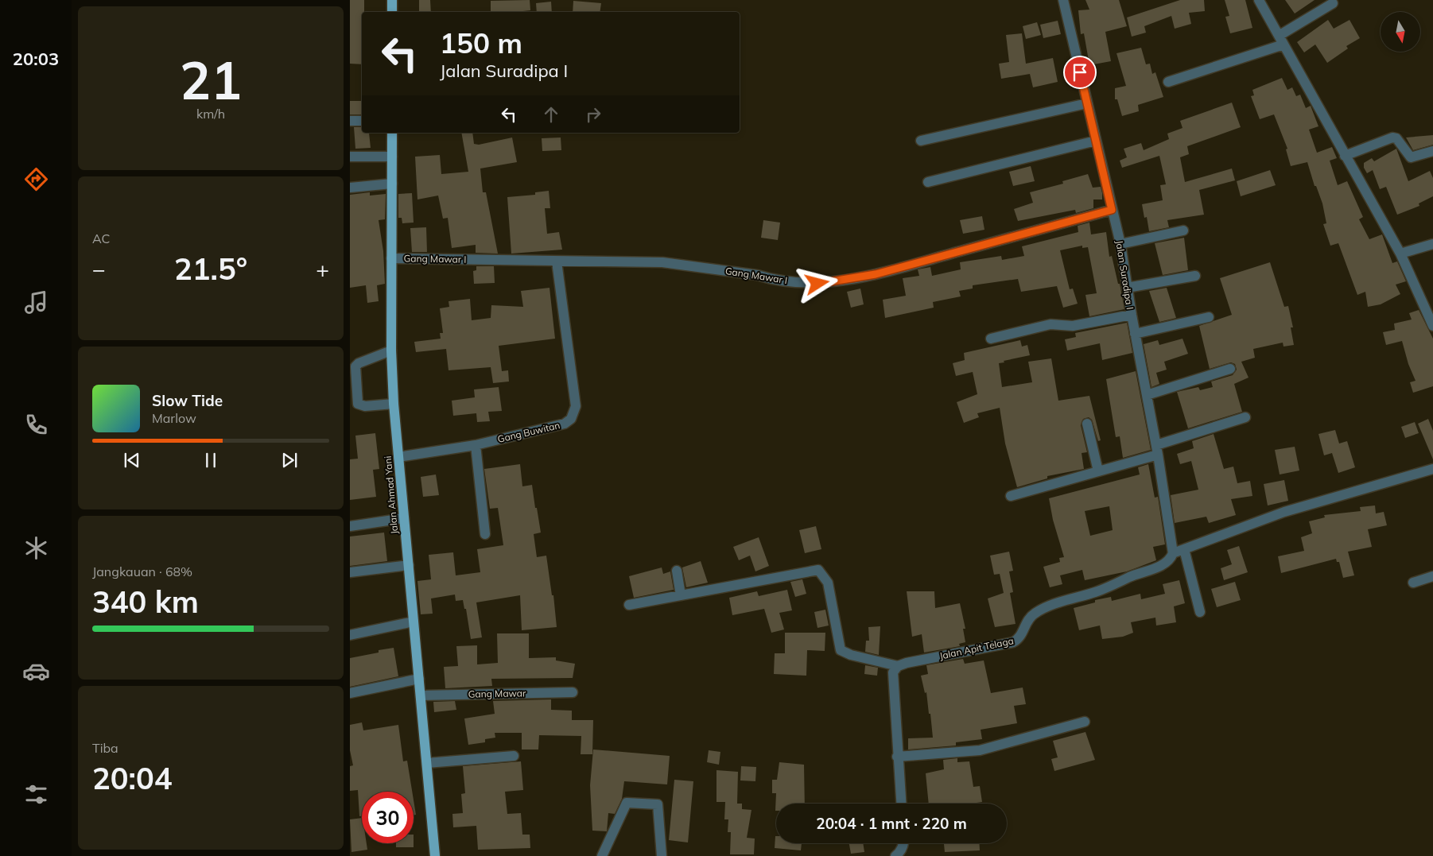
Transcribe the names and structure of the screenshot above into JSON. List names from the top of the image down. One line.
{"streets":{"main road":["Jalan Ahmad Yani"],"street":["Gang Mawar I","Jalan Suradipa I","Gang Buwitan","Jalan Apit Telaga","Gang Mawar"]},"crossings":[["Gang Mawar I","Jalan Suradipa I"],["Gang Mawar I","Gang Buwitan"],["Gang Mawar I","Jalan Ahmad Yani"],["Jalan Suradipa I","Jalan Apit Telaga"],["Gang Buwitan","Jalan Ahmad Yani"],["Jalan Ahmad Yani","Gang Mawar"]],"north":"bottom","page":{"tabs":"20:03","tile":[["21","km/h"],"AC",["Jangkauan · 68%","340 km"],["Tiba","20:04"]],"turn":["150 m","Jalan Suradipa I"],"heat":["−","21.5°","+"],"song":["Slow Tide","Marlow"],"limit":"30","trip":"20:04 · 1 mnt · 220 m"}}
